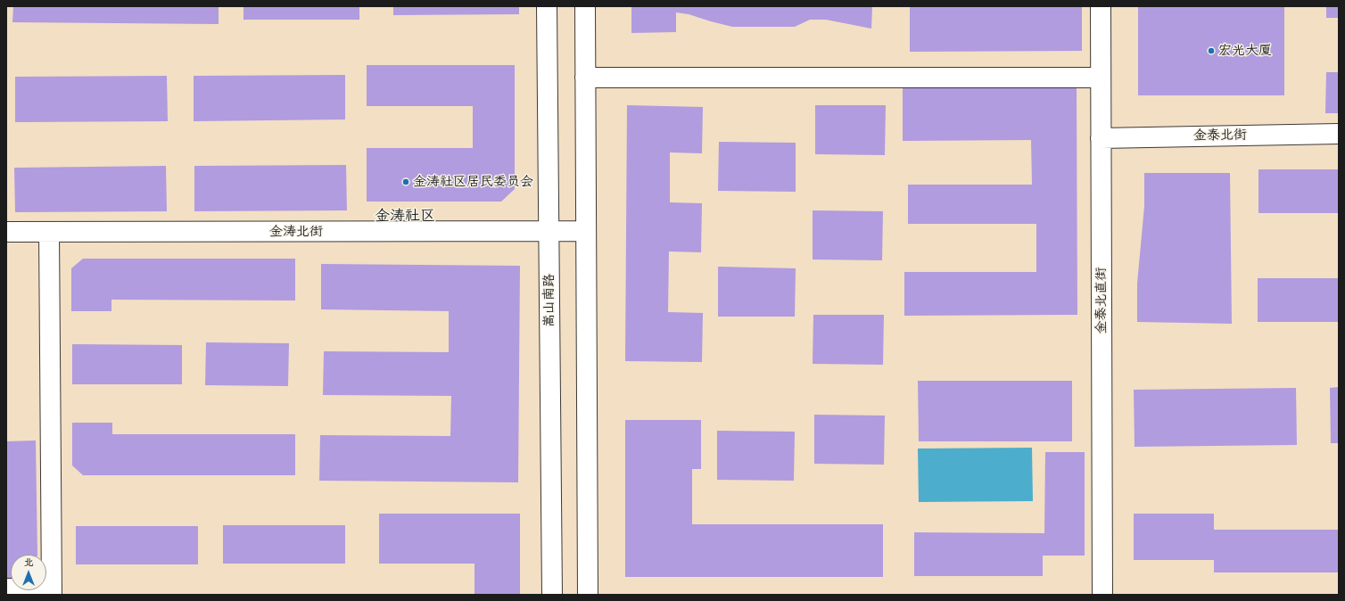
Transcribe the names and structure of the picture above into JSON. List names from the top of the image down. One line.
{"streets":{"street":["金泰北街","金涛北街","嵩山南路","金泰北直街"]},"crossings":[["金泰北街","金泰北直街"],["金涛北街","嵩山南路"]],"districts":["金涛社区"],"places":["宏光大厦","金涛社区居民委员会"],"north":"top"}
